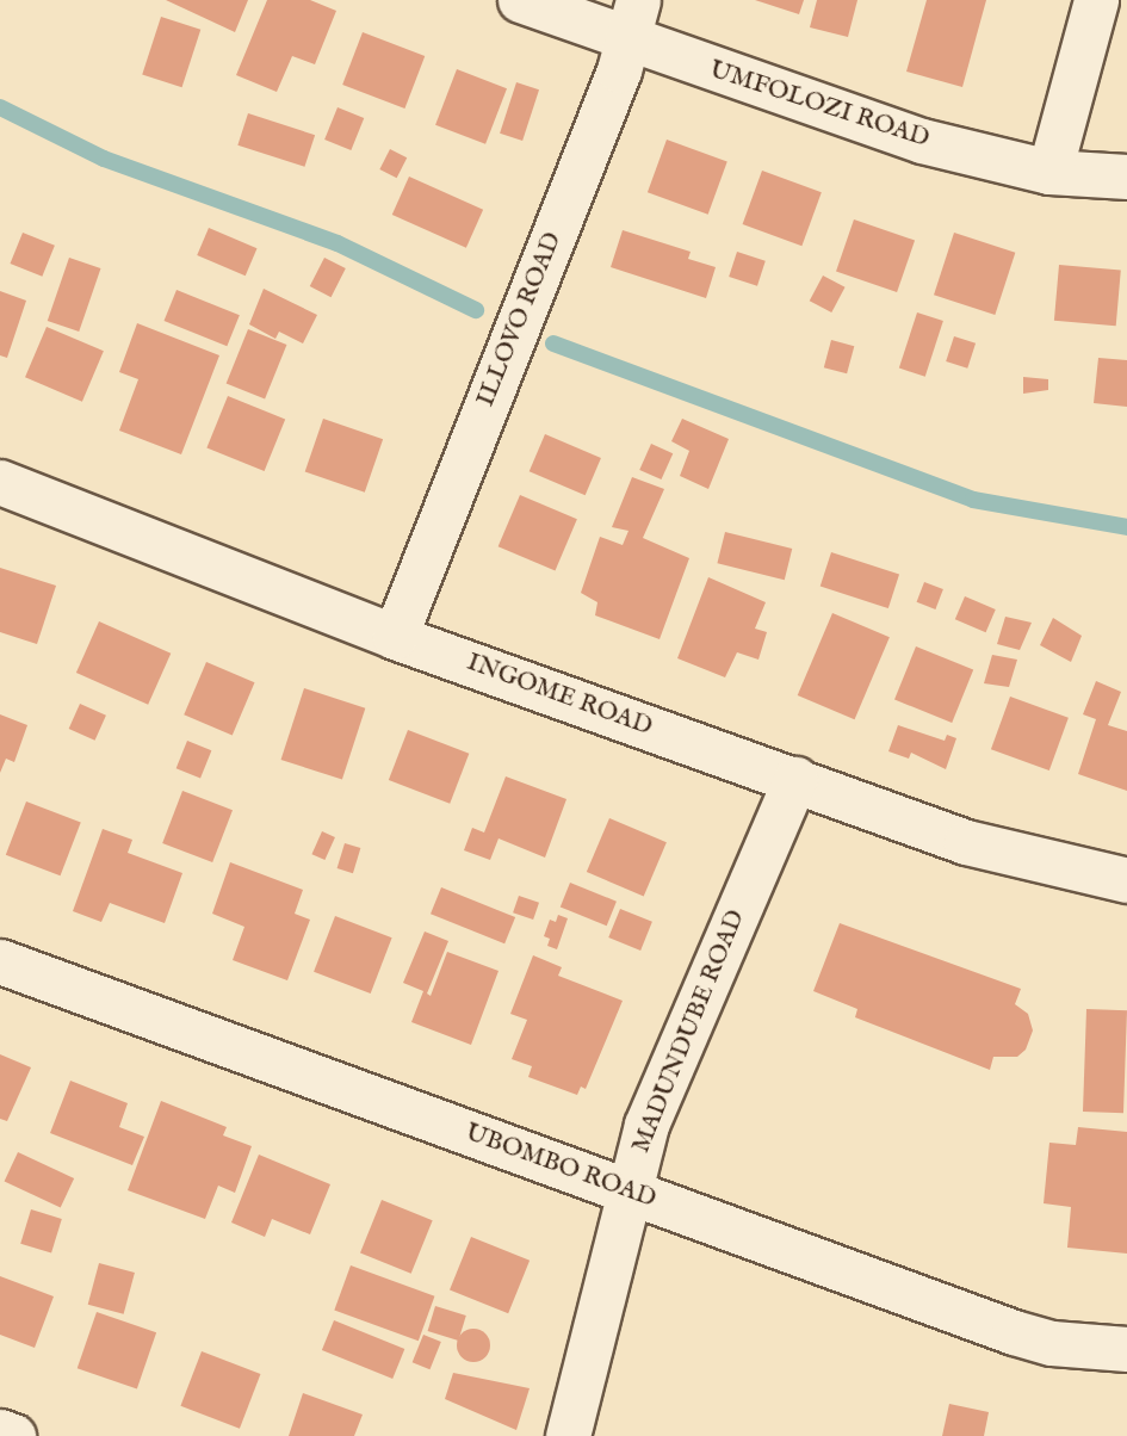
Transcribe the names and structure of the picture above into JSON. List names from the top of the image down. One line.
{"streets":{"street":["UMFOLOZI ROAD","ILLOVO ROAD","INGOME ROAD","MADUNDUBE ROAD","UBOMBO ROAD"]},"crossings":[["UMFOLOZI ROAD","ILLOVO ROAD"],["ILLOVO ROAD","INGOME ROAD"],["INGOME ROAD","MADUNDUBE ROAD"],["MADUNDUBE ROAD","UBOMBO ROAD"]]}
